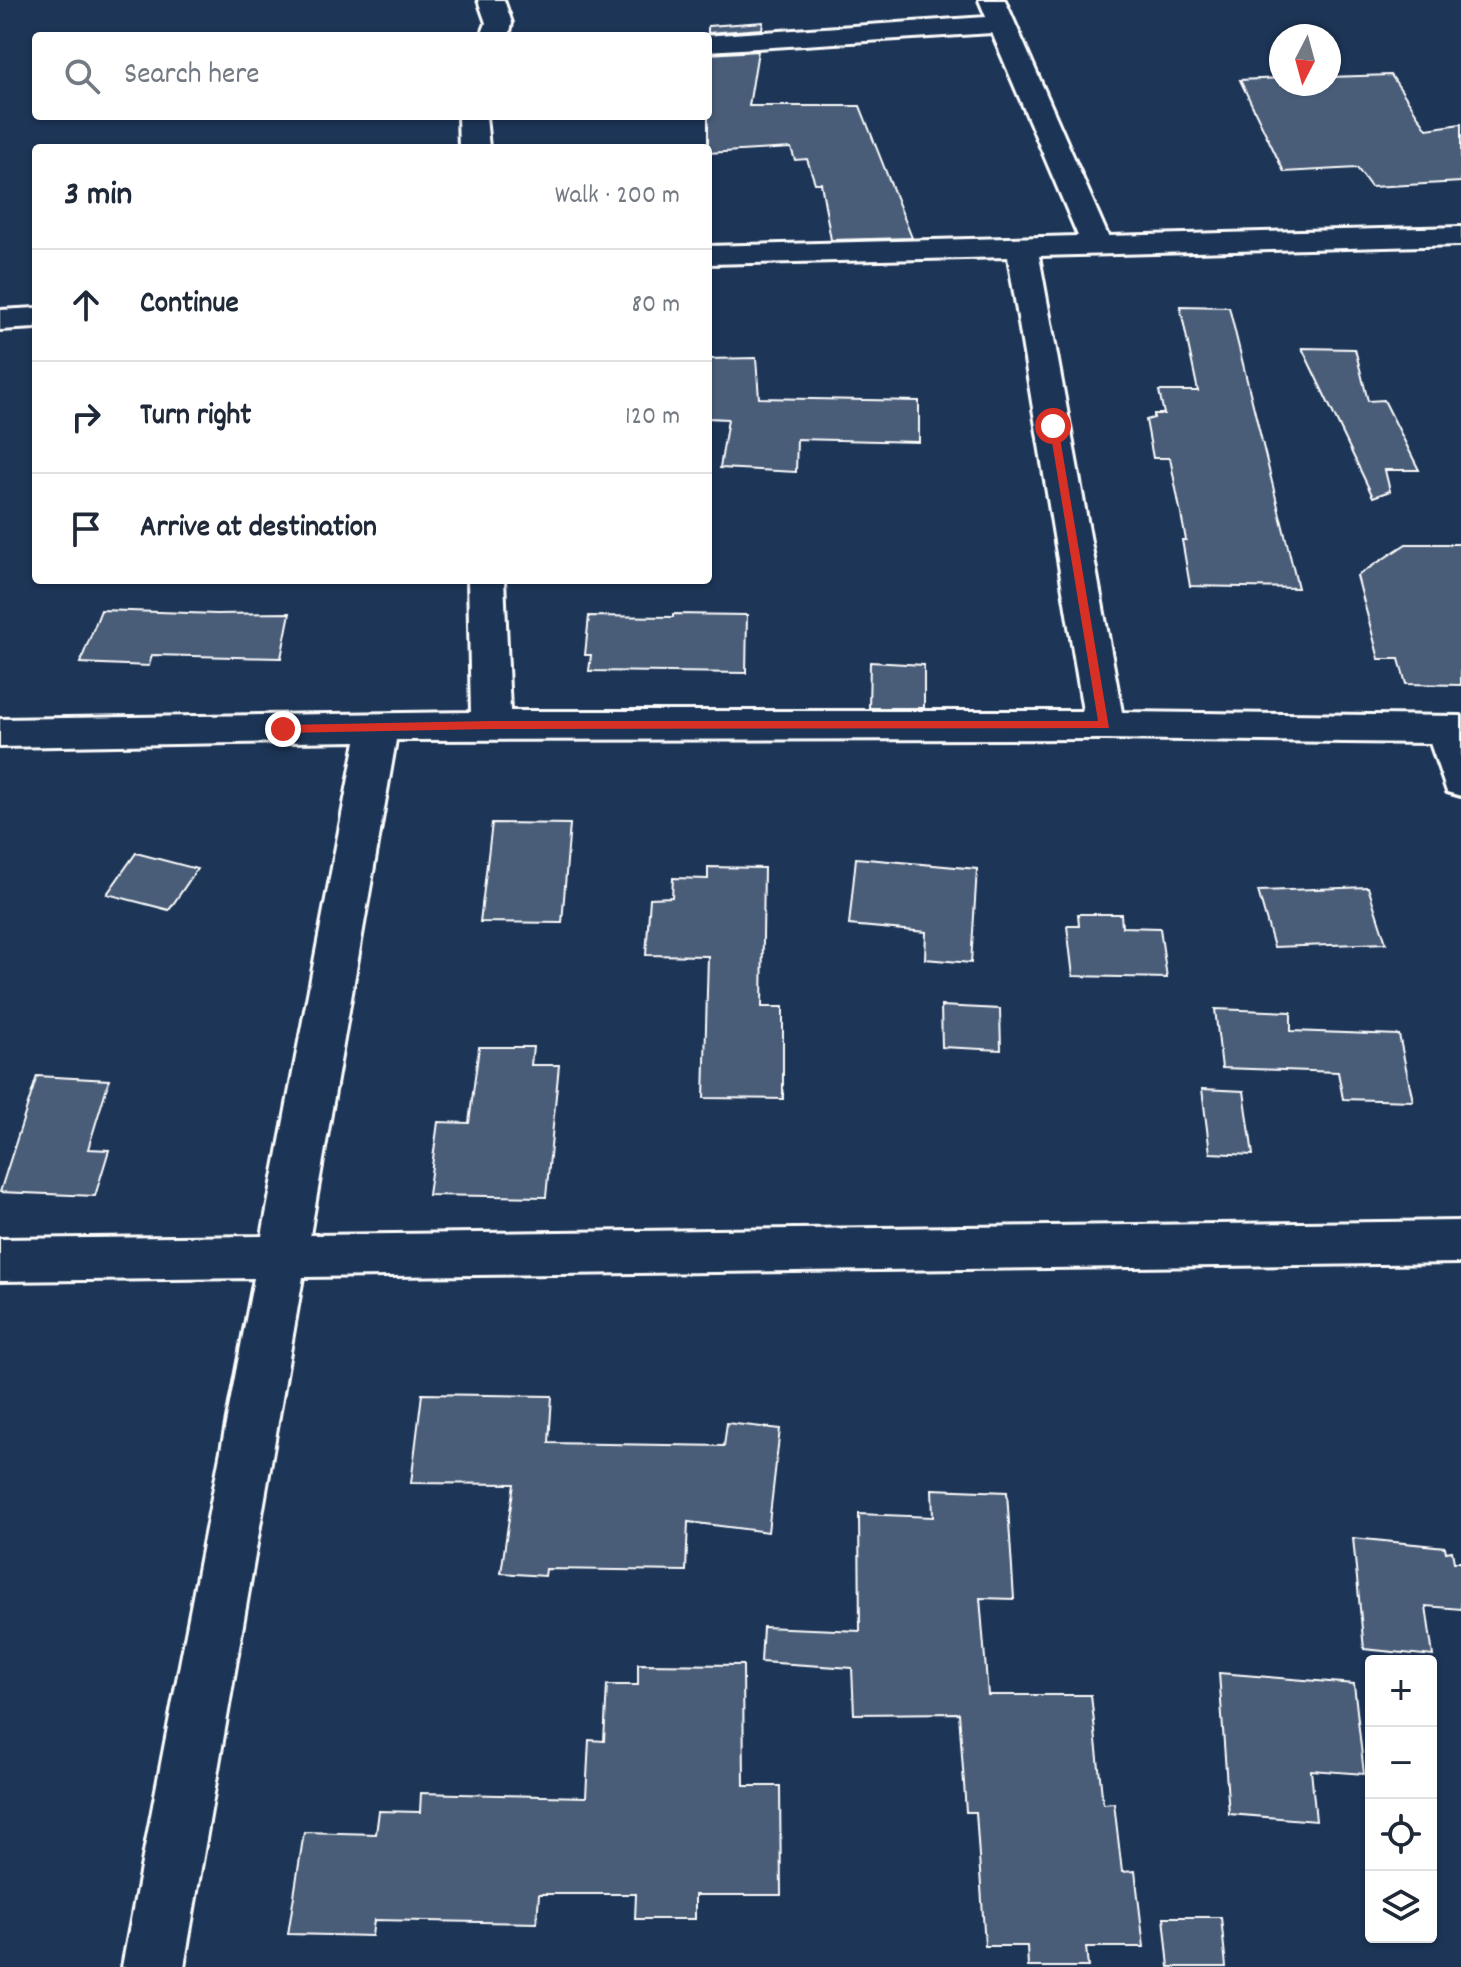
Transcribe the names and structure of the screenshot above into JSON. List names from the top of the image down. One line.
{"north":"bottom","page":{"search":"Search here","heading":["3 min","Walk · 200 m"],"list":[["Continue","80 m"],["Turn right","120 m"],"Arrive at destination"],"map_buttons":["+","−"]}}
